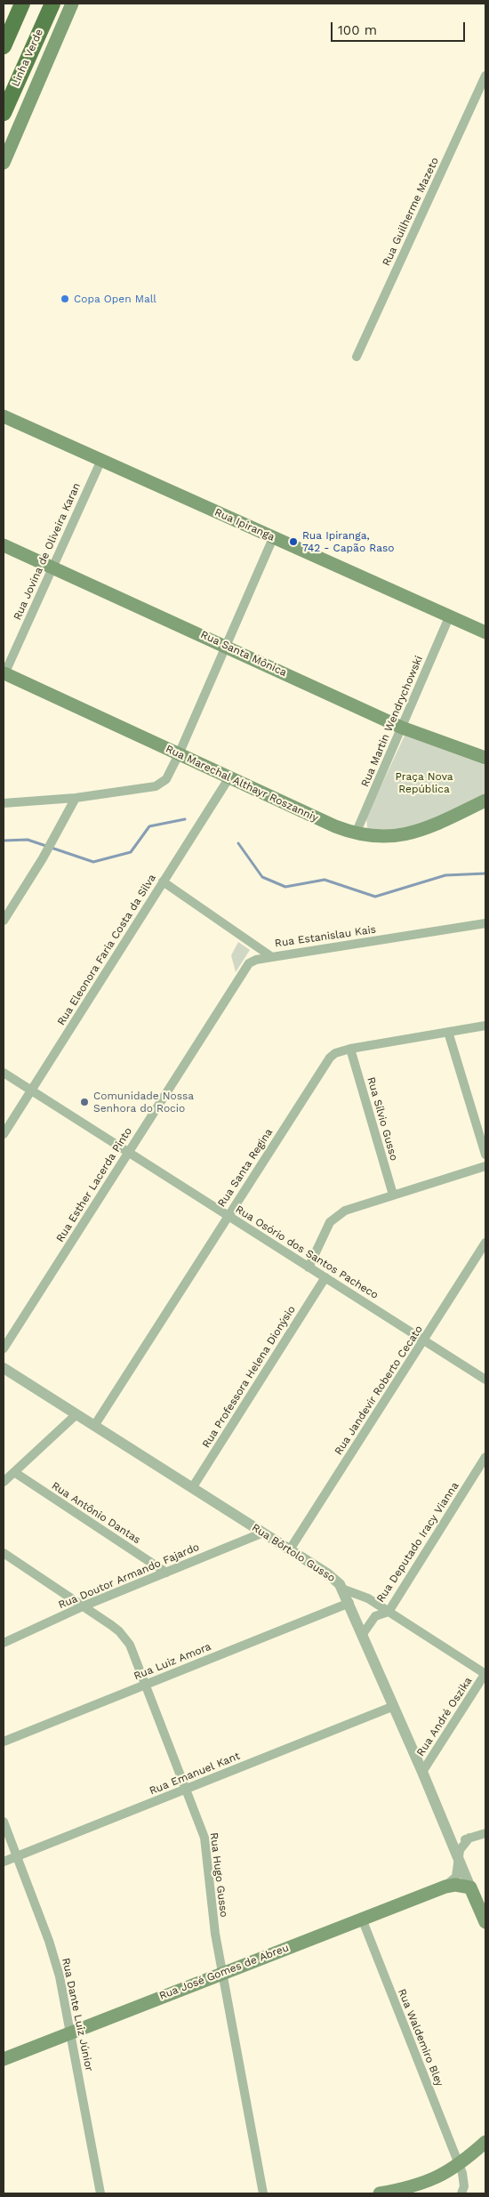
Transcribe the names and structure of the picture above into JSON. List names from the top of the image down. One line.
{"streets":{"highway":["Linha Verde"],"main road":["Rua Ipiranga","Rua Santa Mônica","Rua Marechal Althayr Roszanniy","Rua Bôrtolo Gusso","Rua José Gomes de Abreu"],"street":["Rua Guilherme Mazeto","Rua Jovina de Oliveira Karan","Rua Martin Wendrychowski","Rua Estanislau Kais","Rua Eleonora Faria Costa da Silva","Rua Sílvio Gusso","Rua Santa Regina","Rua Esther Lacerda Pinto","Rua Osório dos Santos Pacheco","Rua Professora Helena Dionýsio","Rua Jandevir Roberto Cecato","Rua Antônio Dantas","Rua Deputado Iracy Vianna","Rua Doutor Armando Fajardo","Rua Luiz Amora","Rua André Oszika","Rua Emanuel Kant","Rua Hugo Gusso","Rua Dante Luiz Júnior","Rua Waldemiro Bley"]},"crossings":[["Rua Ipiranga","Rua Jovina de Oliveira Karan"],["Rua Ipiranga","Rua Martin Wendrychowski"],["Rua Jovina de Oliveira Karan","Rua Santa Mônica"],["Rua Jovina de Oliveira Karan","Rua Marechal Althayr Roszanniy"],["Rua Santa Mônica","Rua Martin Wendrychowski"],["Rua Martin Wendrychowski","Rua Marechal Althayr Roszanniy"],["Rua Marechal Althayr Roszanniy","Rua Eleonora Faria Costa da Silva"],["Rua Estanislau Kais","Rua Eleonora Faria Costa da Silva"],["Rua Estanislau Kais","Rua Esther Lacerda Pinto"],["Rua Eleonora Faria Costa da Silva","Rua Osório dos Santos Pacheco"],["Rua Sílvio Gusso","Rua Santa Regina"],["Rua Santa Regina","Rua Osório dos Santos Pacheco"],["Rua Santa Regina","Rua Bôrtolo Gusso"],["Rua Esther Lacerda Pinto","Rua Osório dos Santos Pacheco"],["Rua Osório dos Santos Pacheco","Rua Professora Helena Dionýsio"],["Rua Osório dos Santos Pacheco","Rua Jandevir Roberto Cecato"],["Rua Professora Helena Dionýsio","Rua Bôrtolo Gusso"],["Rua Jandevir Roberto Cecato","Rua Bôrtolo Gusso"],["Rua Antônio Dantas","Rua Doutor Armando Fajardo"],["Rua Deputado Iracy Vianna","Rua Bôrtolo Gusso"],["Rua Bôrtolo Gusso","Rua Doutor Armando Fajardo"],["Rua Bôrtolo Gusso","Rua Luiz Amora"],["Rua Bôrtolo Gusso","Rua André Oszika"],["Rua Bôrtolo Gusso","Rua Emanuel Kant"],["Rua Bôrtolo Gusso","Rua José Gomes de Abreu"],["Rua Doutor Armando Fajardo","Rua Hugo Gusso"],["Rua Luiz Amora","Rua Hugo Gusso"],["Rua Emanuel Kant","Rua Hugo Gusso"],["Rua Emanuel Kant","Rua Dante Luiz Júnior"],["Rua Hugo Gusso","Rua José Gomes de Abreu"],["Rua José Gomes de Abreu","Rua Dante Luiz Júnior"],["Rua José Gomes de Abreu","Rua Waldemiro Bley"]],"parks":["Praça Nova República"],"places":["Copa Open Mall","Rua Ipiranga, 742 - Capão Raso","Comunidade Nossa Senhora do Rocio"],"scale_bar":"100 m"}
